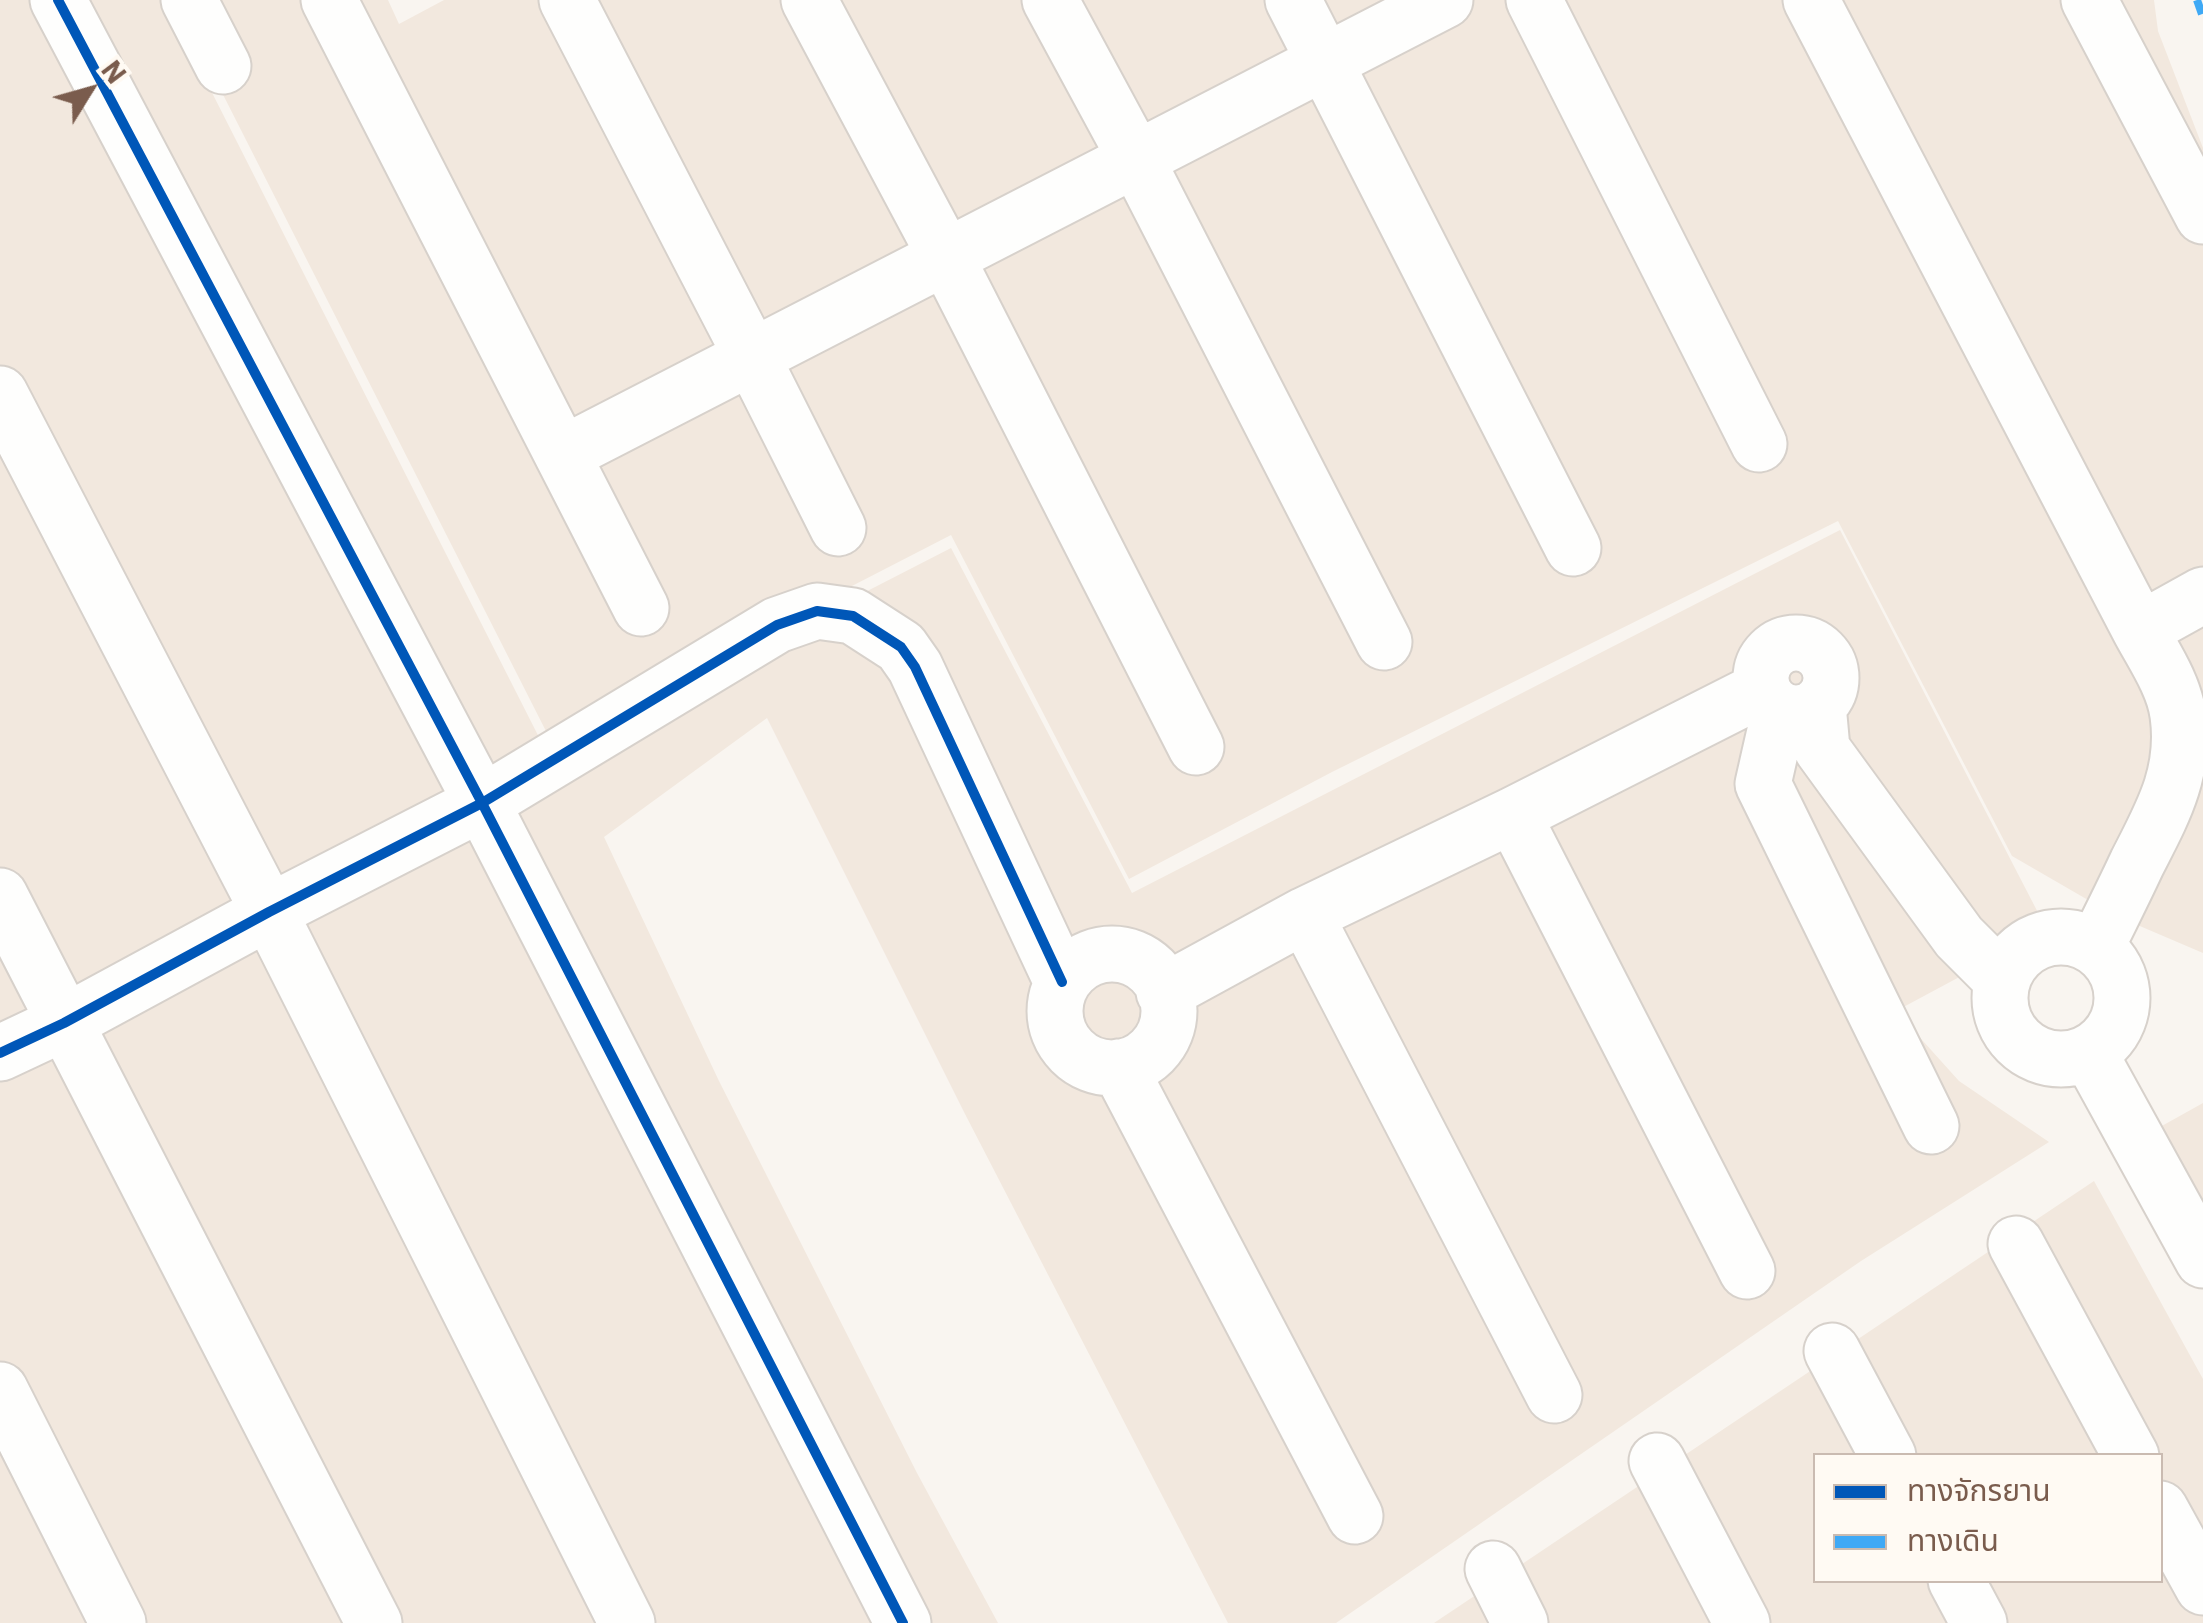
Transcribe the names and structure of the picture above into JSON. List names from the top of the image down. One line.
{"legend":["ทางจักรยาน","ทางเดิน"],"north":"top right"}
